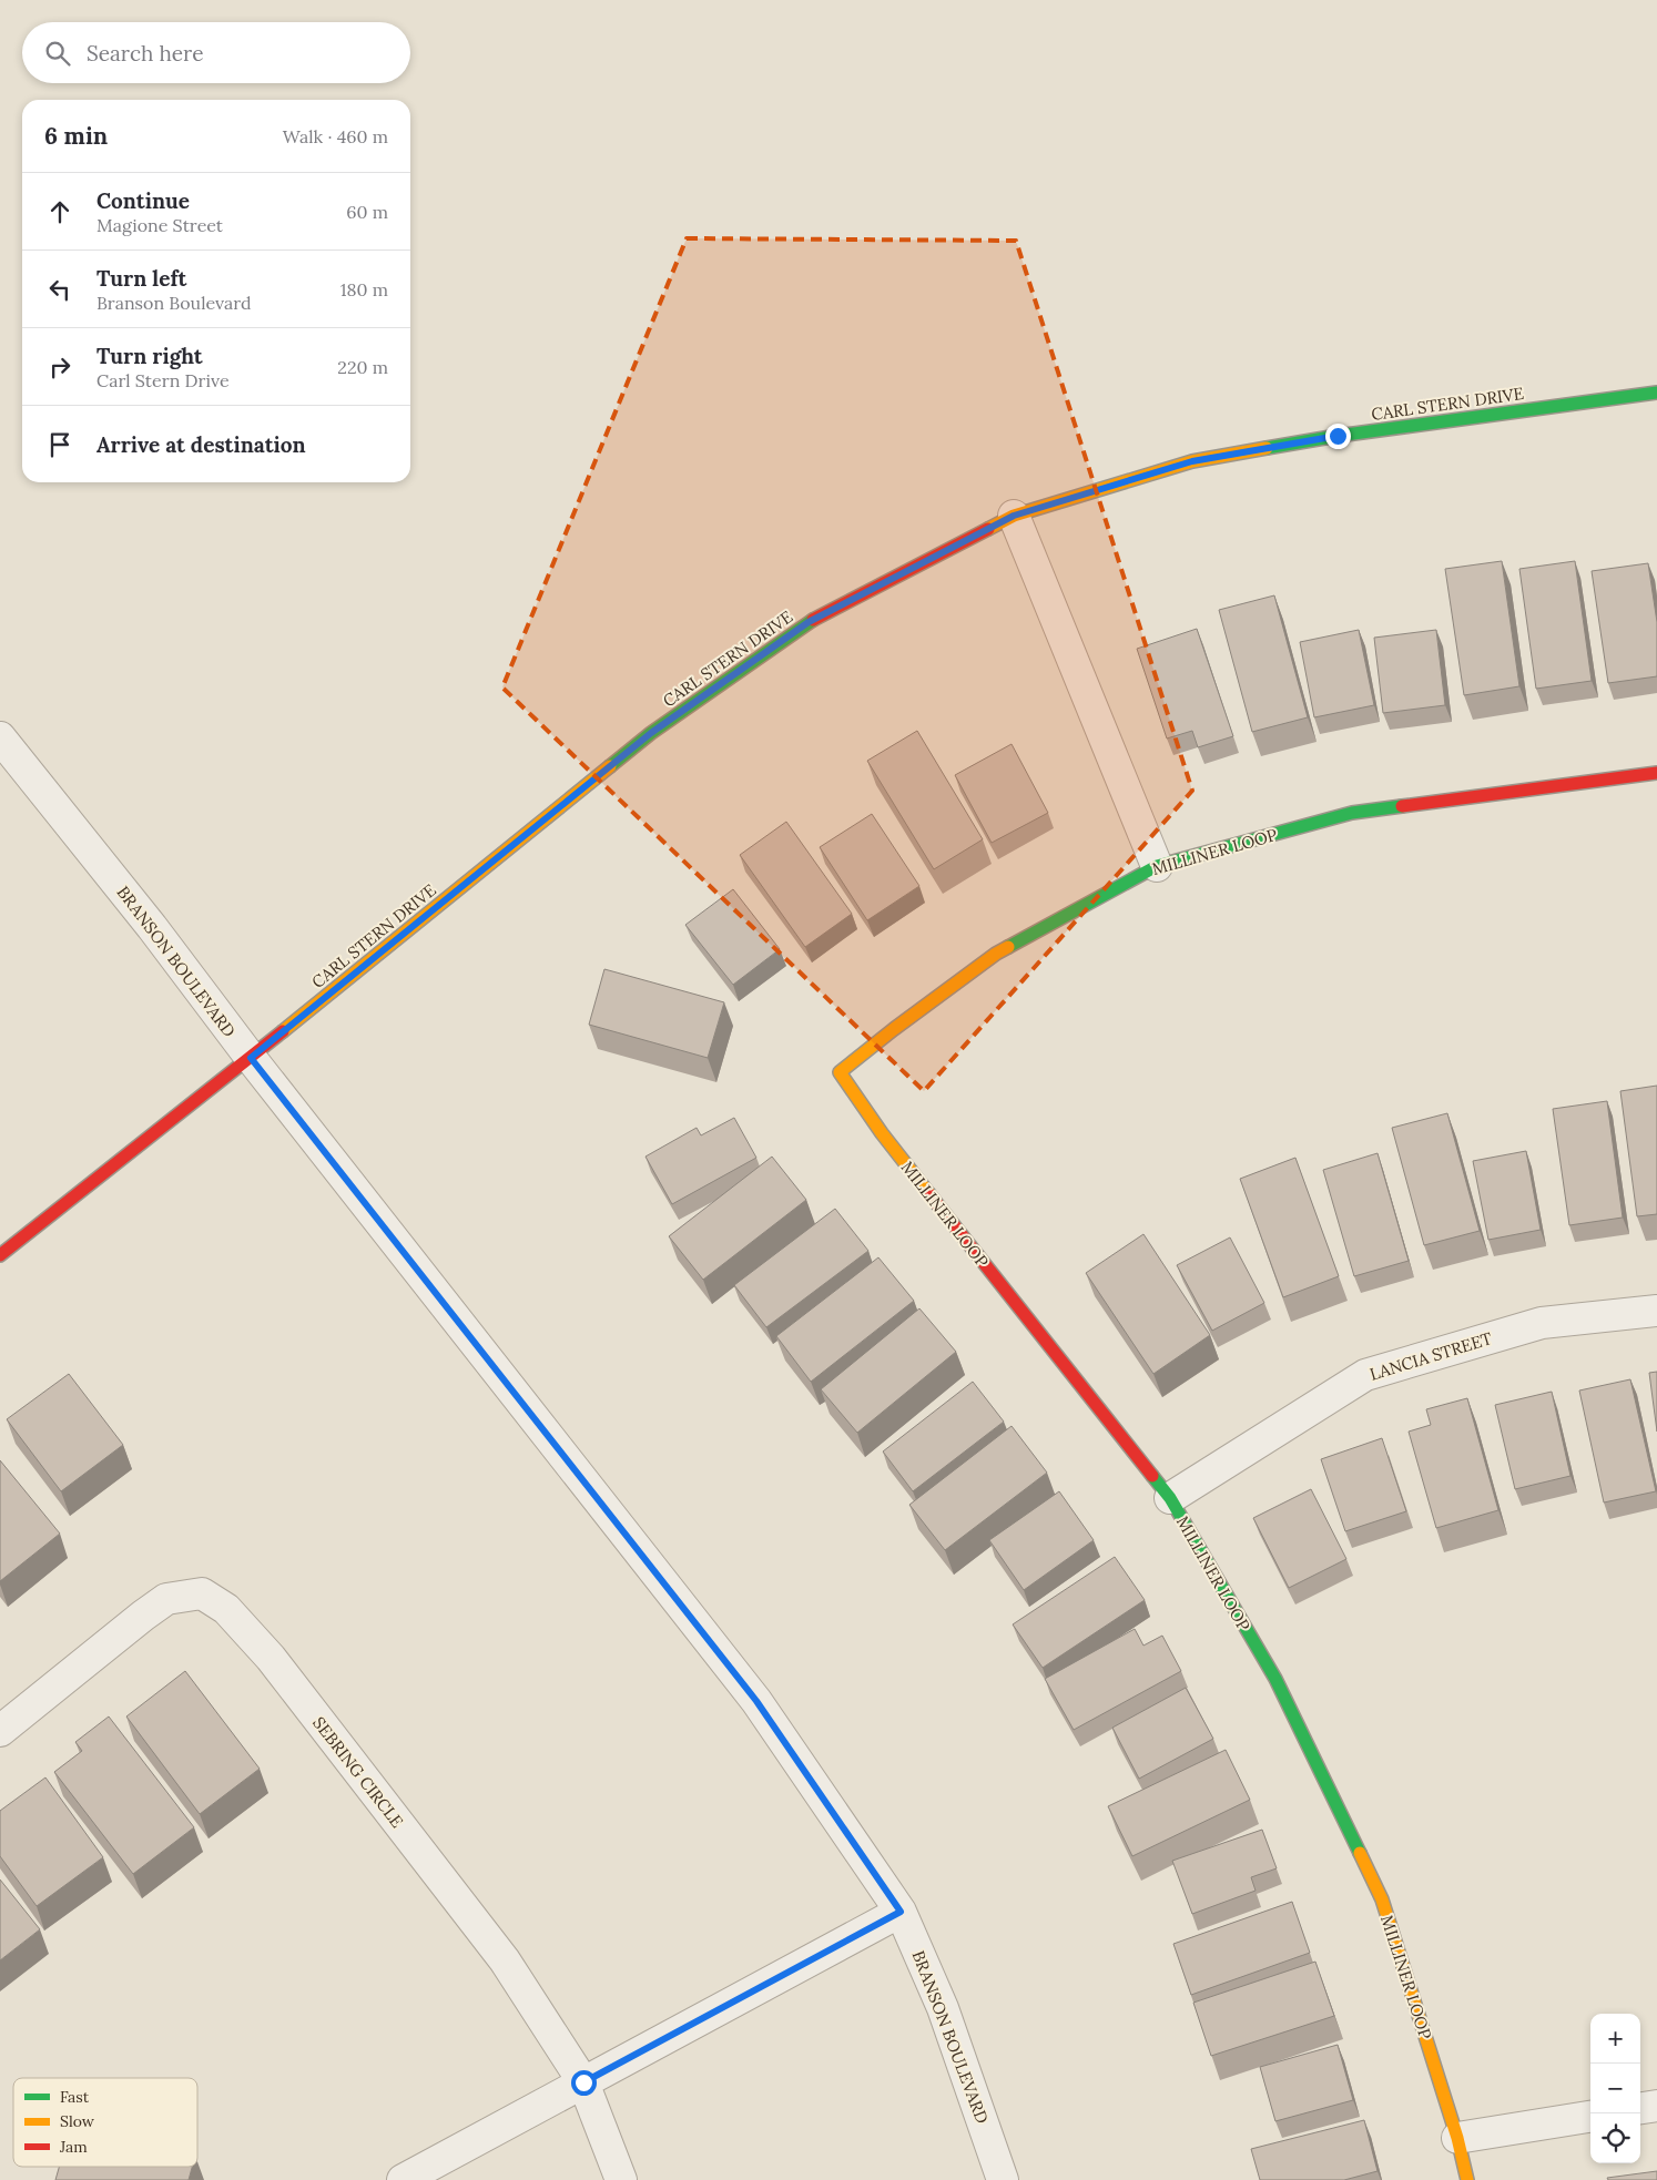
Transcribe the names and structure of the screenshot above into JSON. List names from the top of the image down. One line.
{"streets":{"street":["CARL STERN DRIVE","MILLINER LOOP","BRANSON BOULEVARD","LANCIA STREET","SEBRING CIRCLE"]},"crossings":[["CARL STERN DRIVE","BRANSON BOULEVARD"],["MILLINER LOOP","LANCIA STREET"]],"legend":["Fast","Slow","Jam"],"page":{"search":"Search here","heading":["6 min","Walk · 460 m"],"list":[["Continue","Magione Street","60 m"],["Turn left","Branson Boulevard","180 m"],["Turn right","Carl Stern Drive","220 m"],"Arrive at destination"],"map_buttons":["+","−"]}}
